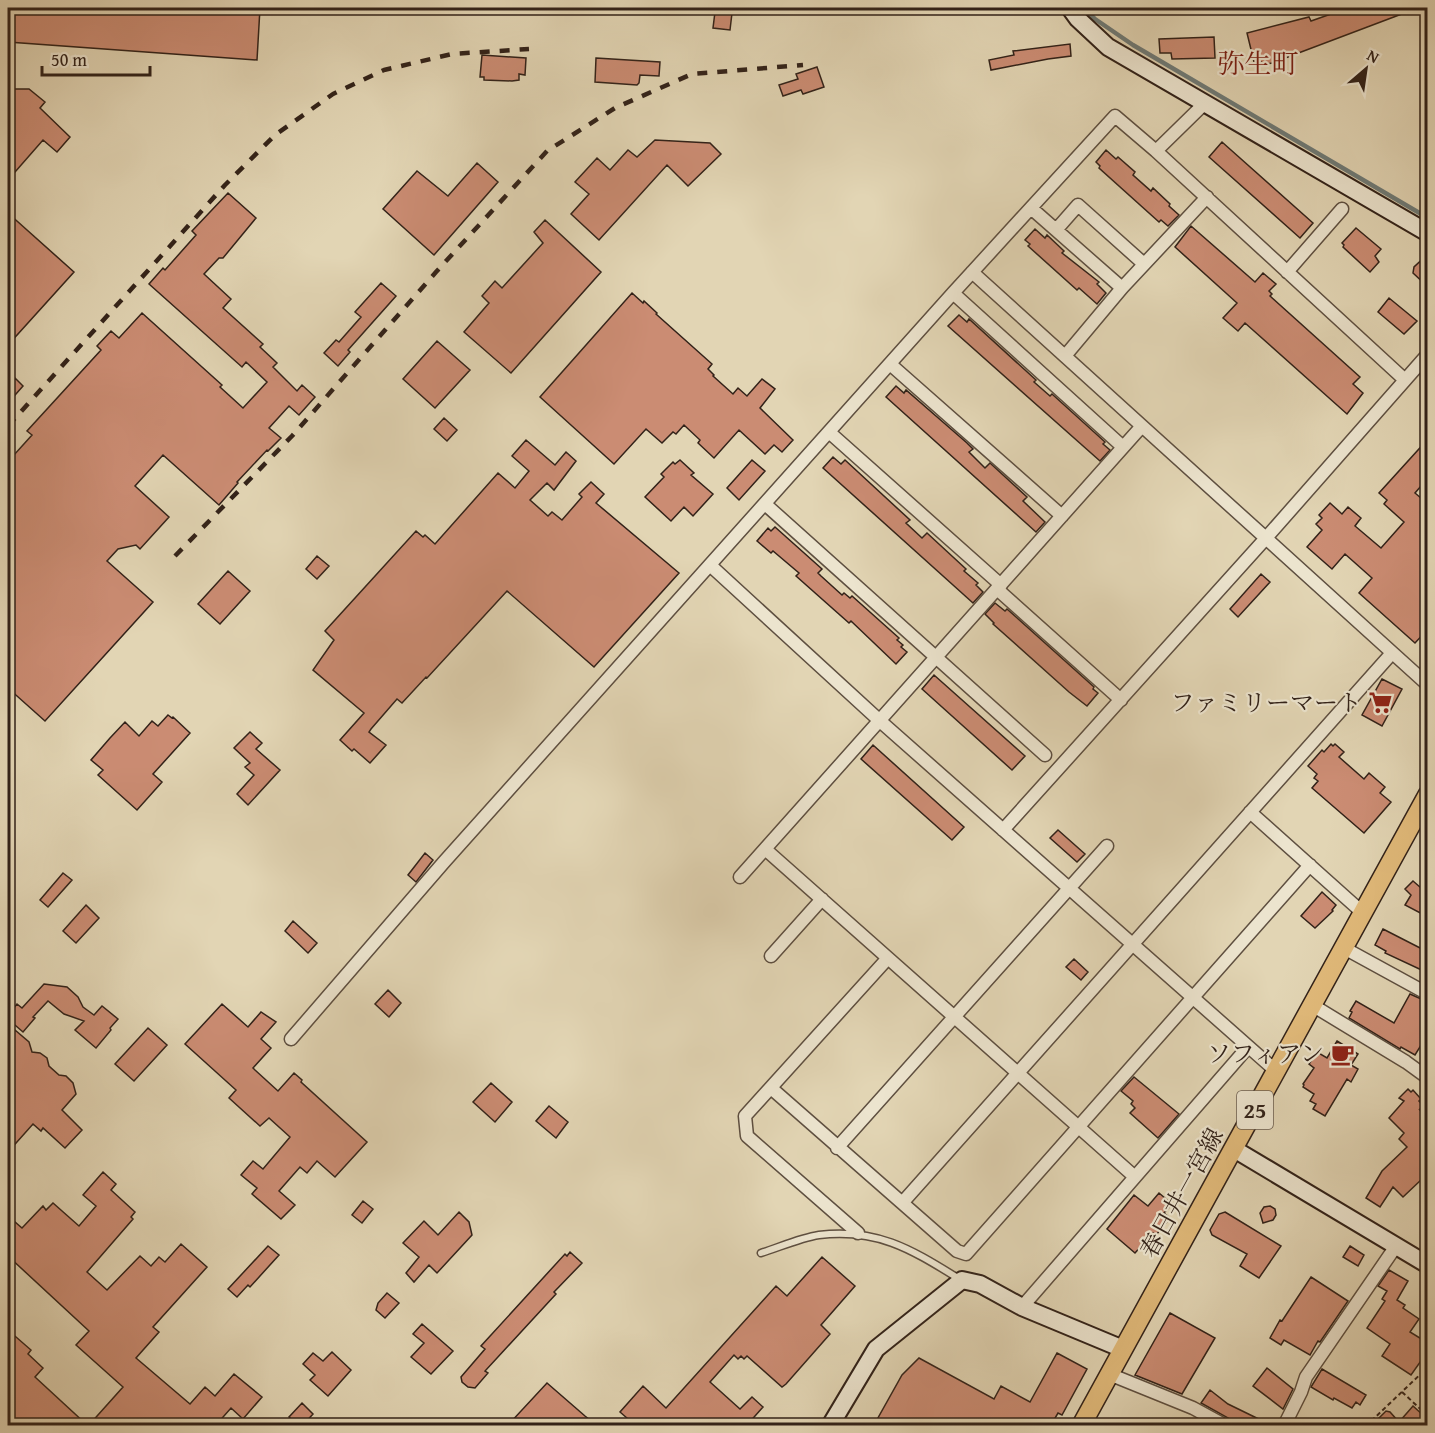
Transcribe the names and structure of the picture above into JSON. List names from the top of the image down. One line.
{"streets":{"main road":["25","春日井一宮線"]},"districts":["弥生町"],"places":{"supermarket":["ファミリーマート"],"cafe":["ソフィアン"]},"scale_bar":"50 m","north":"top right"}
